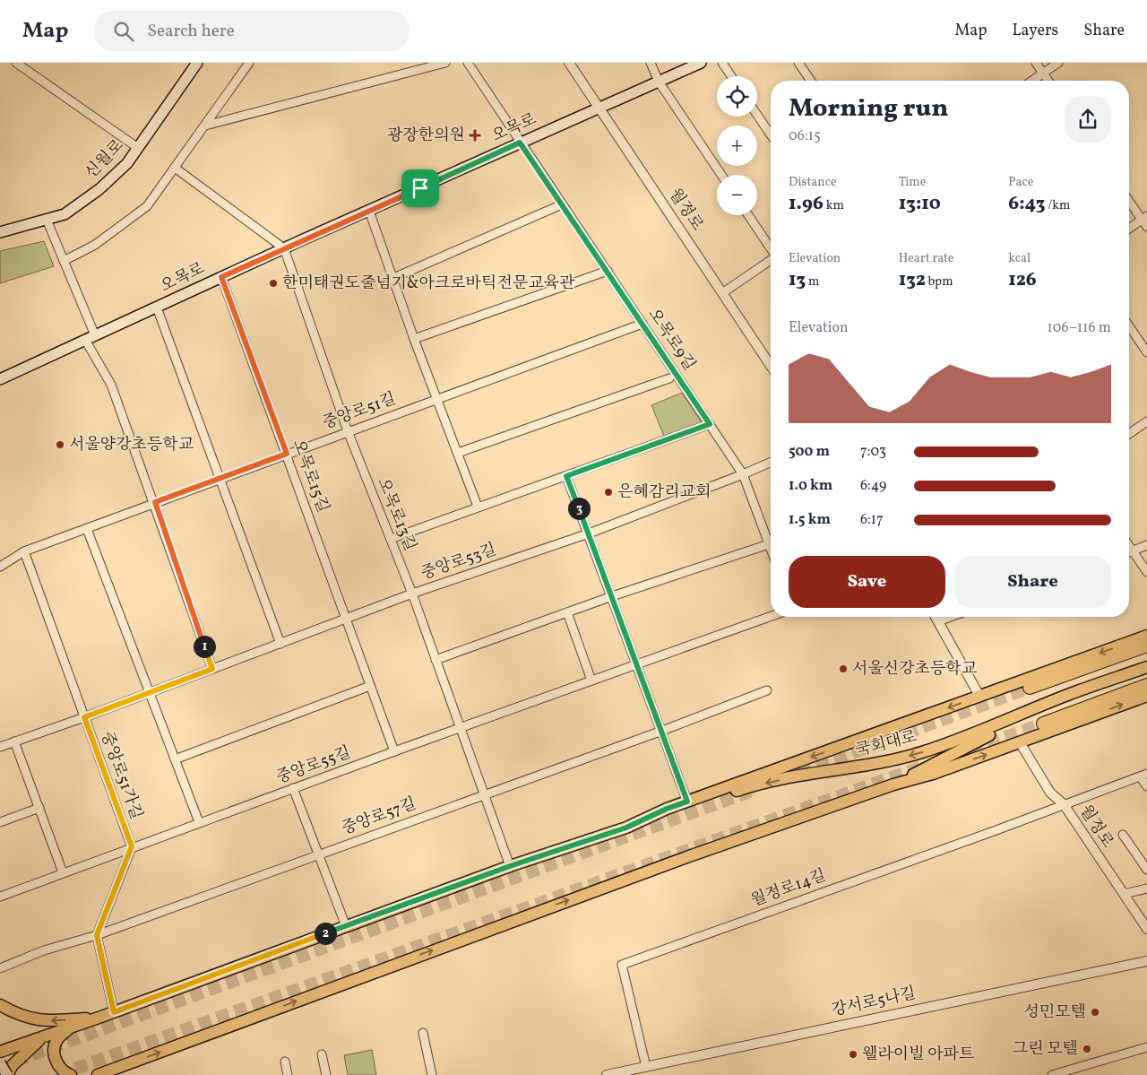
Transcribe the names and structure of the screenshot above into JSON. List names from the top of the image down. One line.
{"streets":{"main road":["오목로","신월로","국회대로"],"street":["월정로","오목로9길","중앙로51길","오목로15길","오목로13길","중앙로53길","중앙로55길","중앙로51가길","중앙로57길","월정로14길","강서로5나길"]},"crossings":[["오목로","월정로"],["오목로","오목로9길"],["오목로","오목로15길"],["오목로","오목로13길"],["월정로","월정로14길"],["오목로9길","중앙로51길"],["오목로9길","중앙로53길"],["중앙로51길","오목로15길"],["중앙로51길","오목로13길"],["중앙로51길","중앙로51가길"],["오목로15길","중앙로53길"],["오목로15길","중앙로55길"],["오목로13길","중앙로53길"],["오목로13길","중앙로55길"],["오목로13길","중앙로57길"],["중앙로53길","중앙로51가길"],["중앙로55길","중앙로51가길"],["월정로14길","강서로5나길"]],"places":{"health":["광장한의원"],"other":["한미태권도줄넘기&아크로바틱전문교육관","서울양강초등학교","은혜감리교회","서울신강초등학교","성민모텔","그린 모텔","웰라이빌 아파트"]},"page":{"header":"Map","search":"Search here","nav":["Map","Layers","Share"],"map_buttons":["+","−"],"heading":["Morning run","06:15"],"stats":[["Distance","1.96 km"],["Time","13:10"],["Pace","6:43 /km"],["Elevation","13 m"],["Heart rate","132 bpm"],["kcal","126"]],"chart":["Elevation","106–116 m"],"list":[{"name":"500 m","note":"7:03"},{"name":"1.0 km","note":"6:49"},{"name":"1.5 km","note":"6:17"}],"pins":["3","1","2"],"buttons":["Save","Share"]}}
